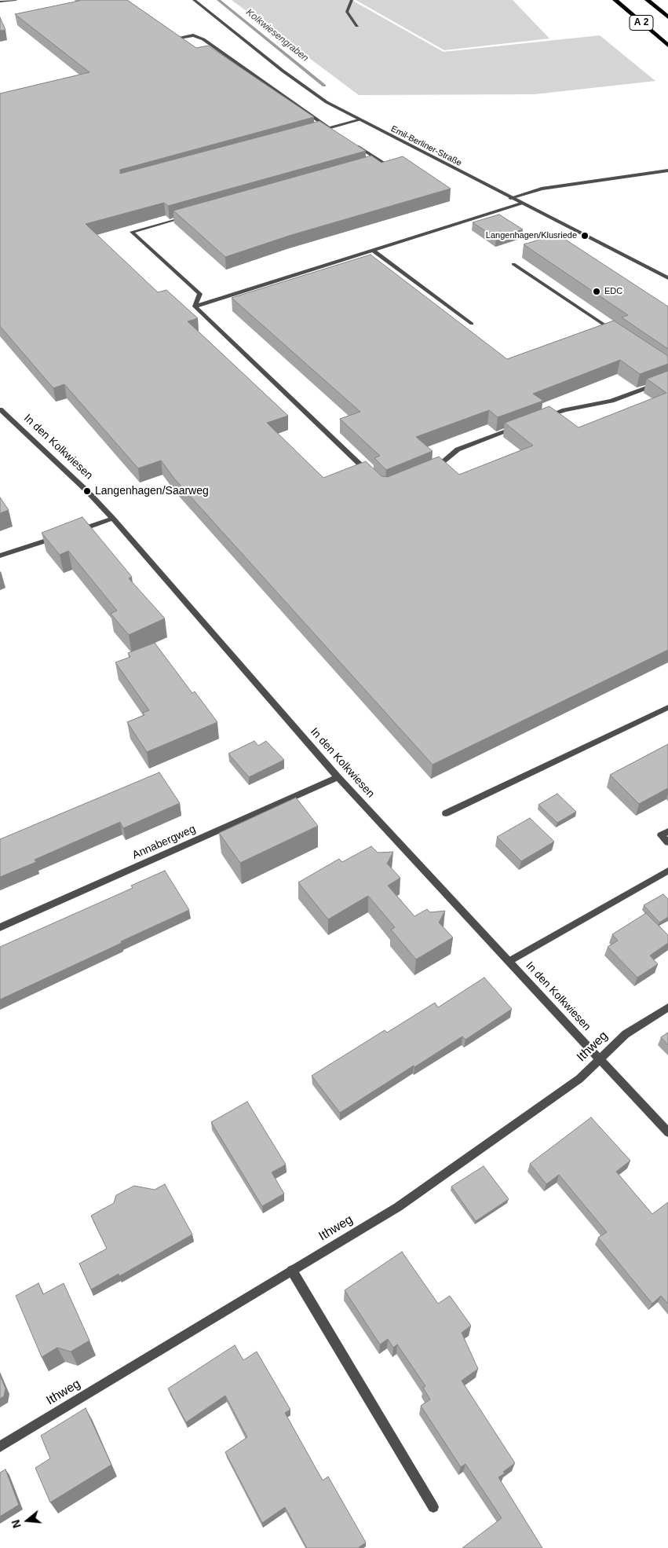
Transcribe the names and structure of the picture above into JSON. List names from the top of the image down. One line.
{"streets":{"highway":["A 2"],"street":["Emil-Berliner-Straße","In den Kolkwiesen","Annabergweg","Ithweg"]},"crossings":[["In den Kolkwiesen","Annabergweg"],["In den Kolkwiesen","Ithweg"]],"water":["Kolkwiesengraben"],"places":["Langenhagen/Klusriede","EDC","Langenhagen/Saarweg"],"north":"left"}
